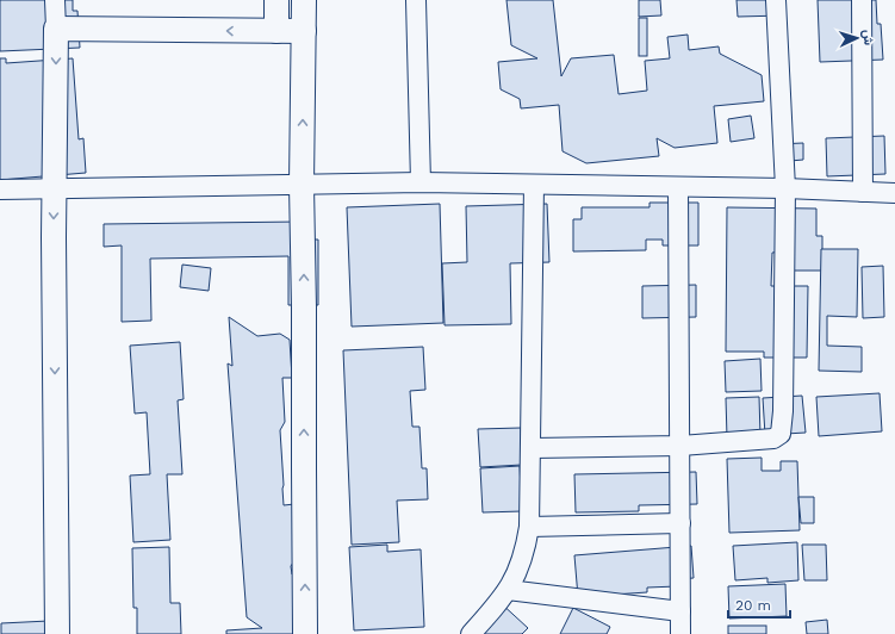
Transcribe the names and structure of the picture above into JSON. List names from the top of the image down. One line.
{"scale_bar":"20 m","north":"right"}
